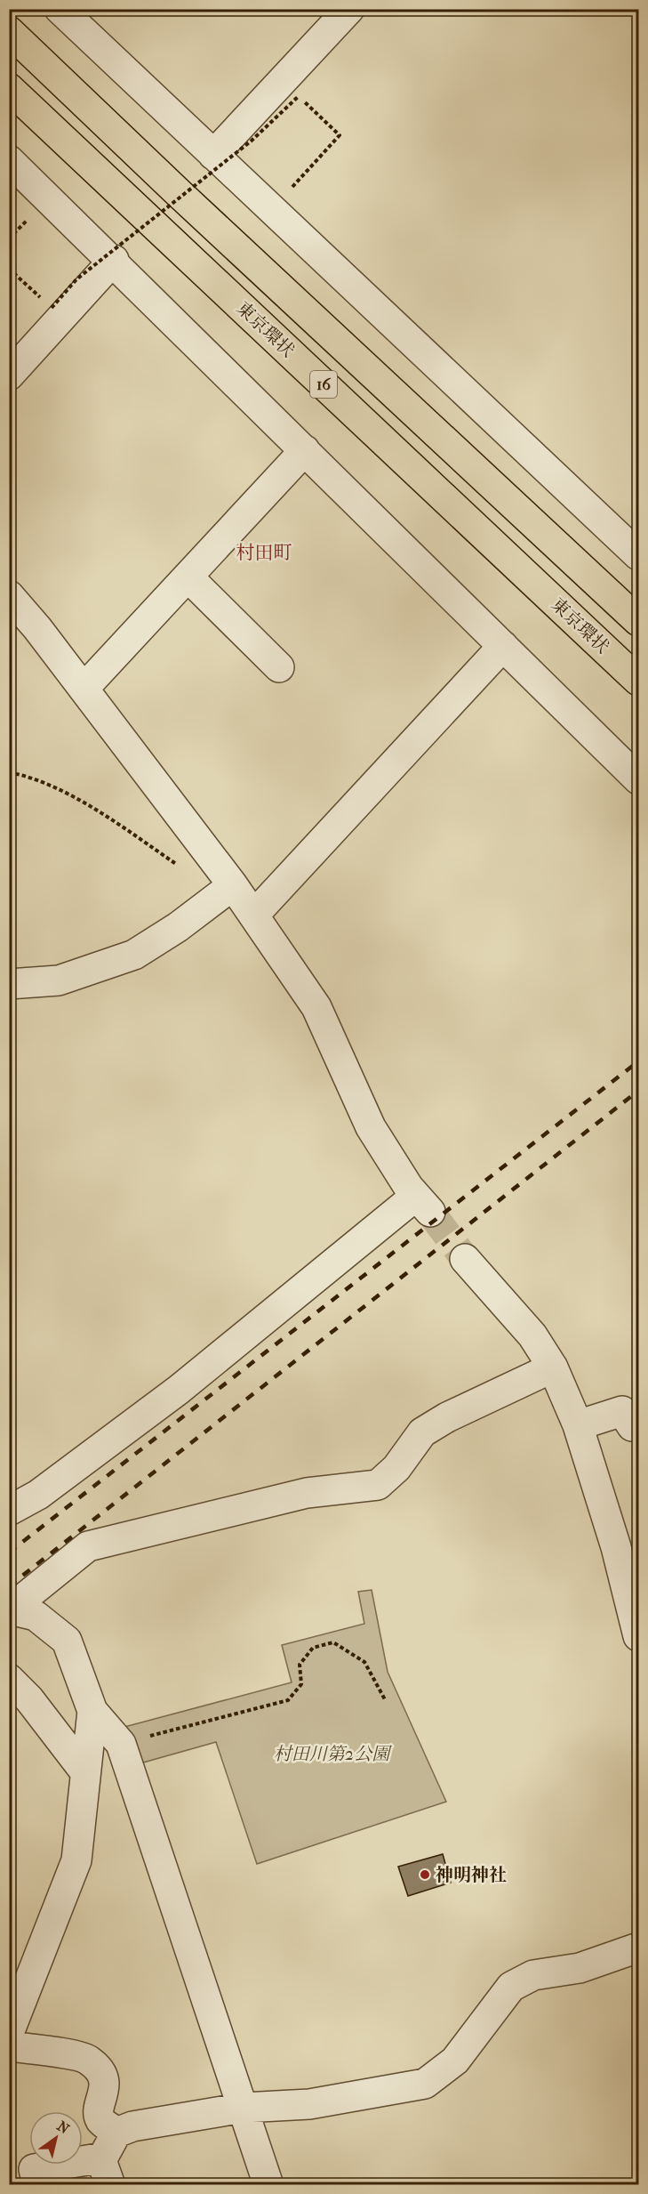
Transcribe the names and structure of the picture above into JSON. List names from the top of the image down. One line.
{"streets":{"highway":["東京環状","16"]},"districts":["村田町"],"parks":["村田川第2公園"],"places":["神明神社"],"north":"top right"}
